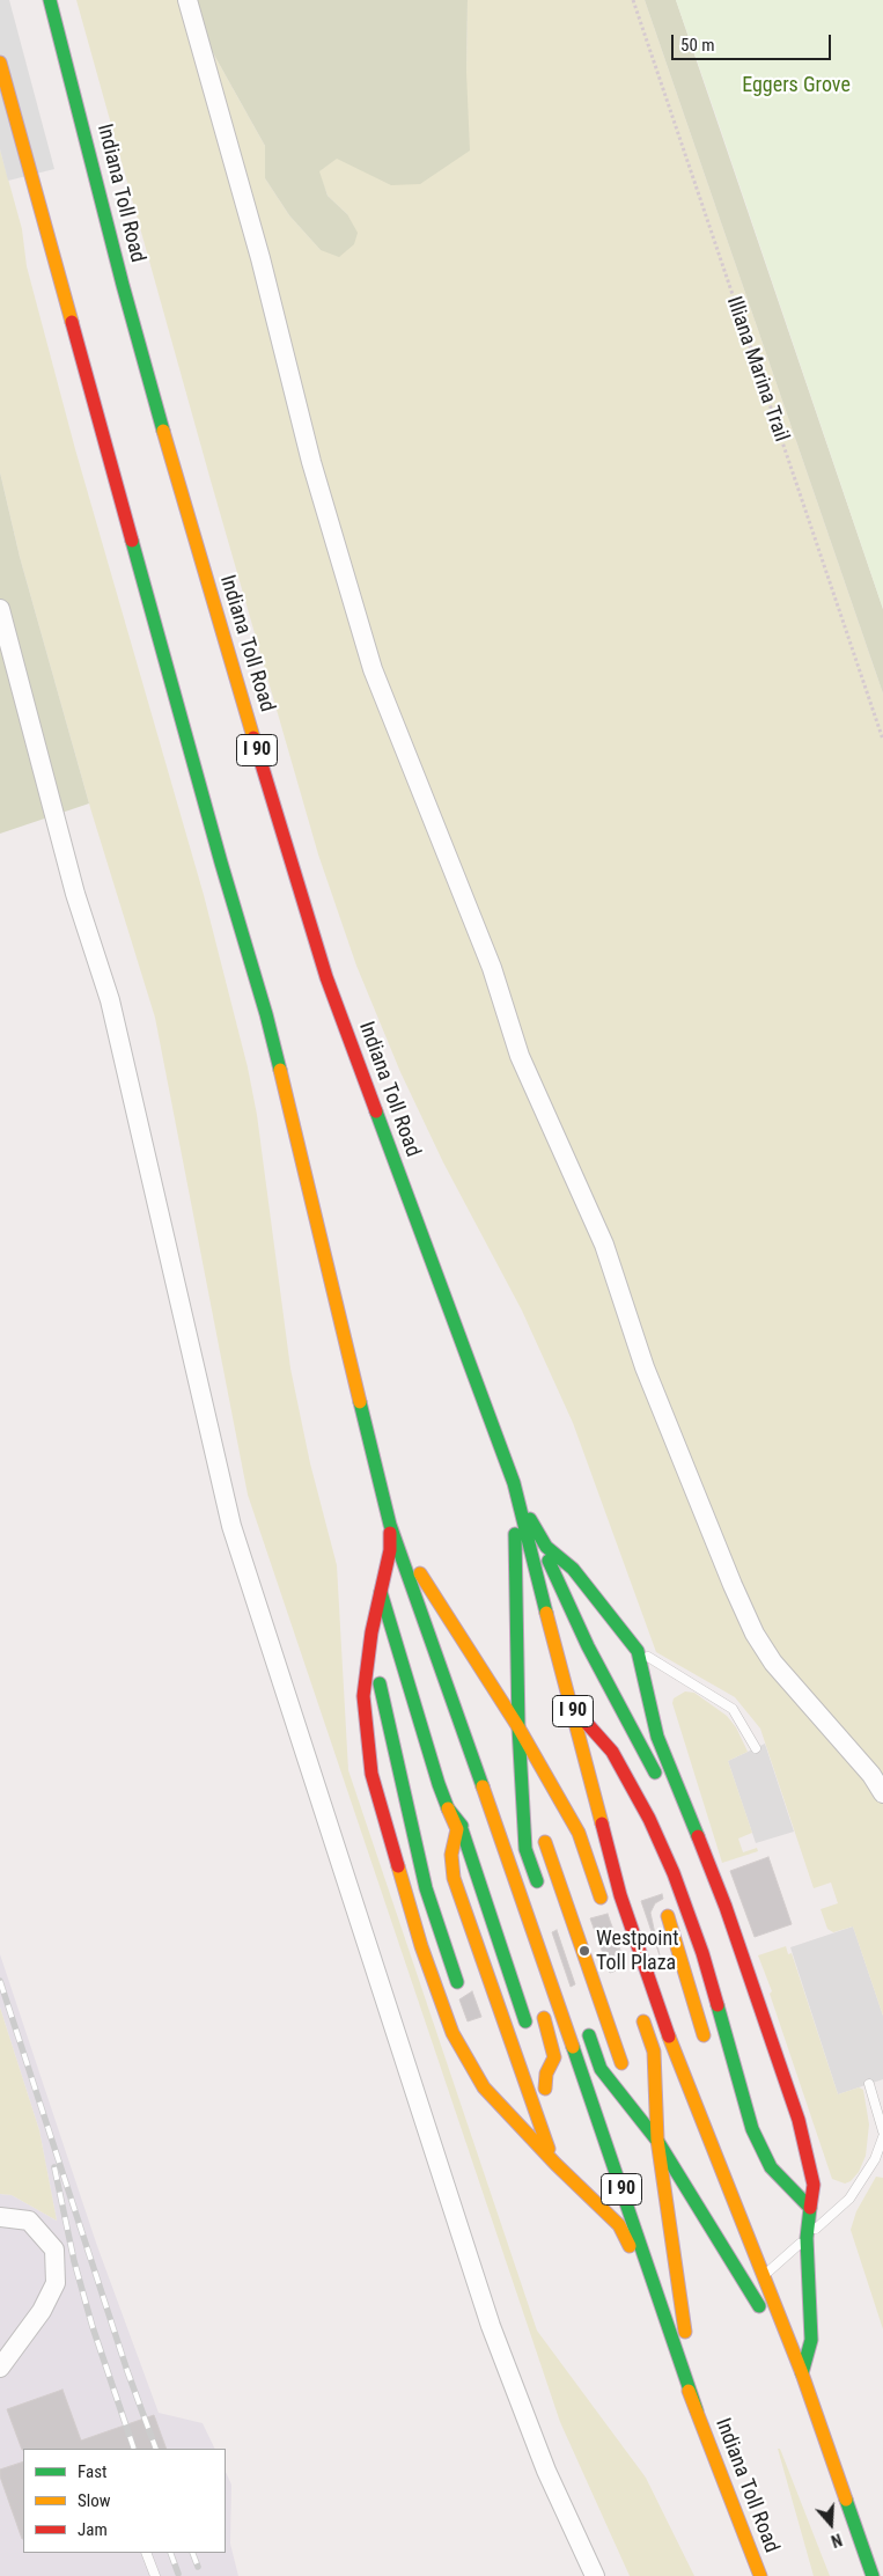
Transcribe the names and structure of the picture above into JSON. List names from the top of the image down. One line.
{"streets":{"highway":["Indiana Toll Road","I 90"],"path":["Illiana Marina Trail"]},"crossings":[["Indiana Toll Road","I 90"]],"parks":["Eggers Grove"],"places":["Westpoint Toll Plaza"],"legend":["Fast","Slow","Jam"],"scale_bar":"50 m","north":"bottom"}
